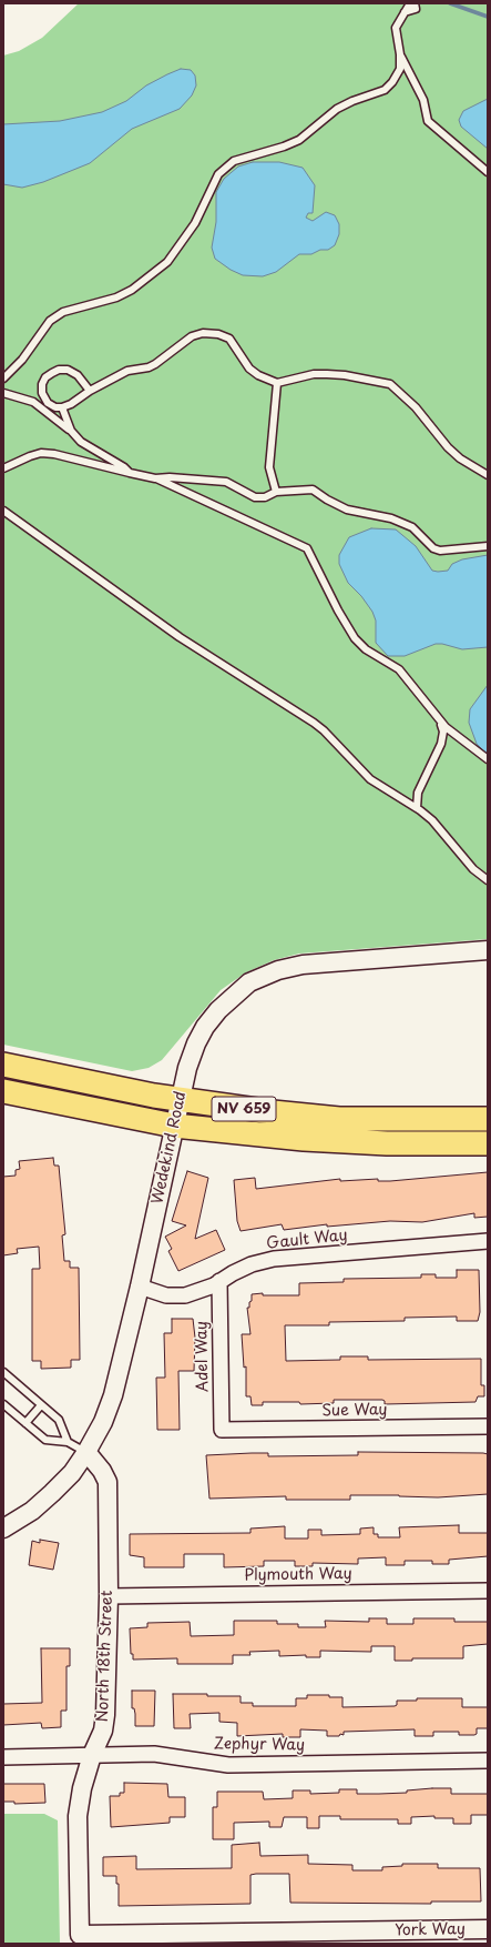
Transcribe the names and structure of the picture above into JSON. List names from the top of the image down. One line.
{"streets":{"main road":["NV 659"],"street":["Wedekind Road","Gault Way","Adel Way","Sue Way","Plymouth Way","North 18th Street","Zephyr Way","York Way"]},"crossings":[["NV 659","Wedekind Road"],["Wedekind Road","Gault Way"],["Wedekind Road","North 18th Street"],["Gault Way","Adel Way"],["Adel Way","Sue Way"],["Plymouth Way","North 18th Street"],["North 18th Street","Zephyr Way"],["North 18th Street","York Way"]]}
